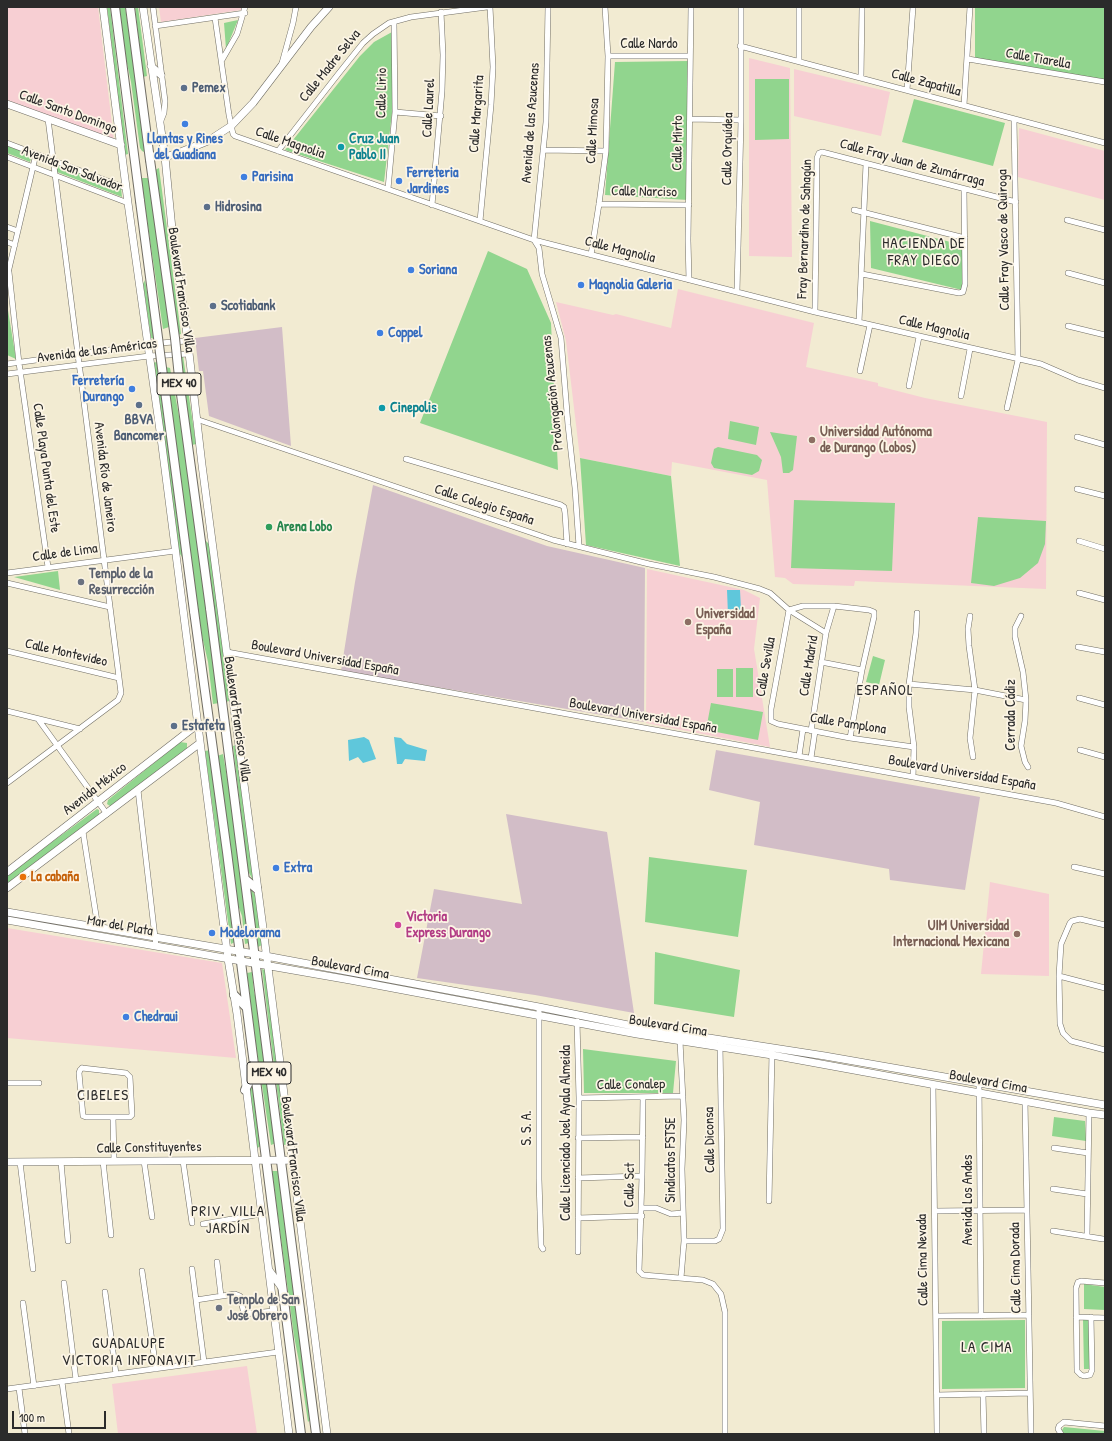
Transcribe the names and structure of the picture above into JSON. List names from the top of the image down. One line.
{"streets":{"main road":["Boulevard Francisco Villa","MEX 40"],"street":["Calle Nardo","Calle Tiarella","Calle Madre Selva","Calle Zapatilla","Calle Lirio","Calle Laurel","Calle Santo Domingo","Calle Margarita","Avenida de las Azucenas","Calle Mimosa","Calle Magnolia","Calle Mirto","Calle Orquídea","Calle Fray Juan de Zumárraga","Avenida San Salvador","Calle Narciso","Fray Bernardino de Sahagún","Calle Fray Vasco de Quiroga","Avenida de las Américas","Prolongación Azucenas","Calle Playa Punta del Este","Avenida Río de Janeiro","Calle Colegio España","Calle de Lima","Calle Montevideo","Boulevard Universidad España","Calle Madrid","Calle Sevilla","Cerrada Cádiz","Calle Pamplona","Avenida México","Mar del Plata","Boulevard Cima","Calle Conalep","S. S. A.","Calle Licenciado Joel Ayala Almeida","Calle Diconsa","Calle Constituyentes","Sindicatos FSTSE","Calle Sct","Avenida Los Andes","Calle Cima Nevada","Calle Cima Dorada"]},"crossings":[["Calle Nardo","Calle Mimosa"],["Calle Nardo","Calle Mirto"],["Calle Madre Selva","Calle Lirio"],["Calle Madre Selva","Calle Laurel"],["Calle Madre Selva","Calle Magnolia"],["Calle Zapatilla","Calle Orquídea"],["Calle Zapatilla","Calle Fray Vasco de Quiroga"],["Calle Lirio","Calle Magnolia"],["Calle Laurel","Calle Magnolia"],["Calle Santo Domingo","Avenida Río de Janeiro"],["Calle Margarita","Calle Magnolia"],["Avenida de las Azucenas","Calle Magnolia"],["Avenida de las Azucenas","Prolongación Azucenas"],["Calle Mimosa","Calle Magnolia"],["Calle Mimosa","Calle Narciso"],["Calle Magnolia","Calle Mirto"],["Calle Magnolia","Calle Orquídea"],["Calle Magnolia","Fray Bernardino de Sahagún"],["Calle Magnolia","Calle Fray Vasco de Quiroga"],["Calle Magnolia","Prolongación Azucenas"],["Calle Mirto","Calle Narciso"],["Calle Fray Juan de Zumárraga","Fray Bernardino de Sahagún"],["Calle Fray Juan de Zumárraga","Calle Fray Vasco de Quiroga"],["Avenida San Salvador","Avenida Río de Janeiro"],["Boulevard Francisco Villa","Avenida de las Américas"],["Boulevard Francisco Villa","Calle Colegio España"],["Boulevard Francisco Villa","Boulevard Universidad España"],["Boulevard Francisco Villa","Boulevard Cima"],["Boulevard Francisco Villa","Calle Constituyentes"],["Avenida de las Américas","Calle Playa Punta del Este"],["Avenida de las Américas","Avenida Río de Janeiro"],["Prolongación Azucenas","Calle Colegio España"],["Calle Playa Punta del Este","Calle de Lima"],["Avenida Río de Janeiro","Calle de Lima"],["Avenida Río de Janeiro","Calle Montevideo"],["Calle Colegio España","Calle Sevilla"],["Boulevard Universidad España","Calle Madrid"],["Calle Madrid","Calle Pamplona"],["Calle Sevilla","Calle Pamplona"],["Mar del Plata","Boulevard Cima"],["Boulevard Cima","S. S. A."],["Boulevard Cima","Calle Licenciado Joel Ayala Almeida"],["Boulevard Cima","Calle Diconsa"],["Boulevard Cima","Sindicatos FSTSE"],["Boulevard Cima","Avenida Los Andes"],["Boulevard Cima","Calle Cima Nevada"],["Boulevard Cima","Calle Cima Dorada"],["Calle Conalep","Calle Licenciado Joel Ayala Almeida"],["Calle Conalep","Sindicatos FSTSE"],["Calle Conalep","Calle Sct"],["Calle Diconsa","Sindicatos FSTSE"],["Sindicatos FSTSE","Calle Sct"]],"districts":["HACIENDA DE FRAY DIEGO","ESPAÑOL","CIBELES","PRIV. VILLA JARDÍN","GUADALUPE VICTORIA INFONAVIT","LA CIMA"],"places":["Pemex","Llantas y Rines del Guadiana","Cruz Juan Pablo II","Parisina","Ferreteria Jardines","Hidrosina","Soriana","Magnolia Galeria","Scotiabank","Coppel","Ferretería Durango","BBVA Bancomer","Cinepolis","Universidad Autónoma de Durango (Lobos)","Arena Lobo","Templo de la Resurrección","Universidad España","Estafeta","Extra","La cabaña","Victoria Express Durango","Modelorama","UIM Universidad Internacional Mexicana","Chedraui","Templo de San José Obrero"],"scale_bar":"100 m"}
